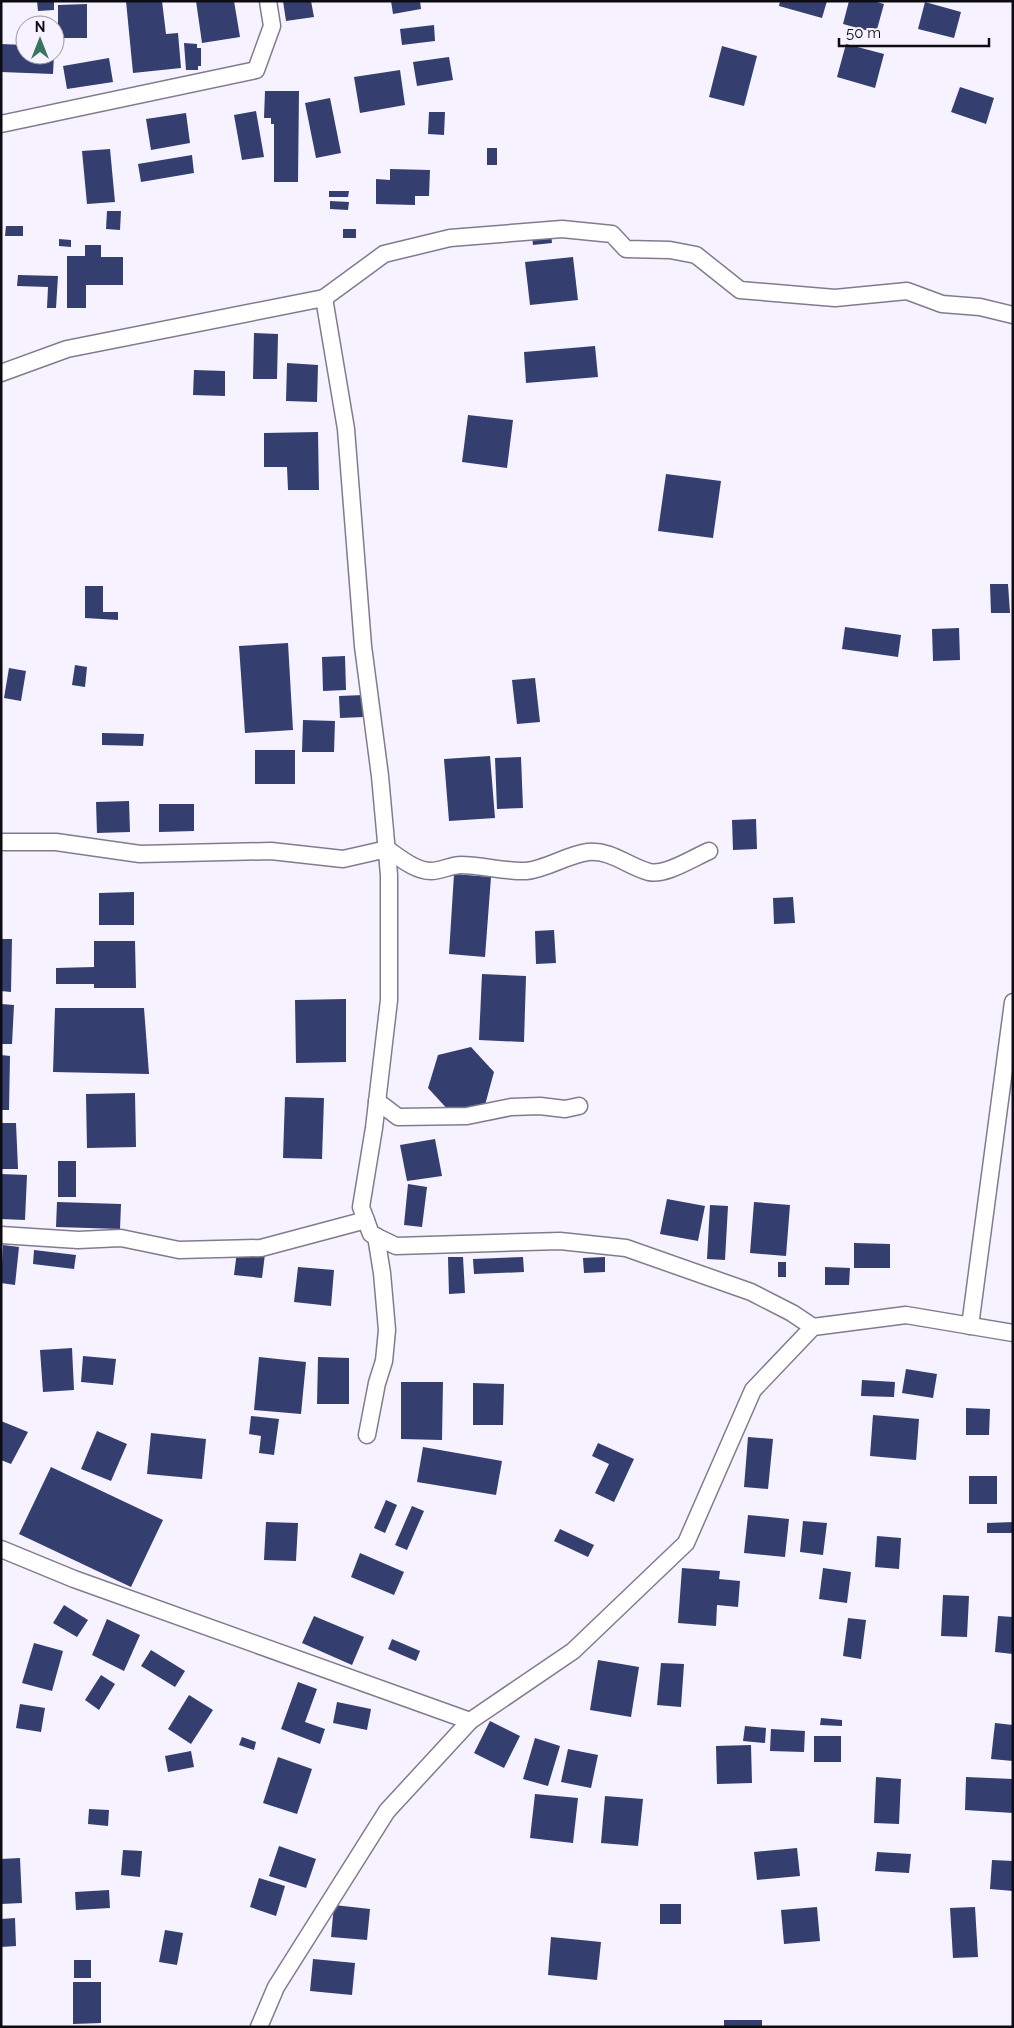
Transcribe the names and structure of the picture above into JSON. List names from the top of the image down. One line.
{"scale_bar":"50 m","north":"top"}
